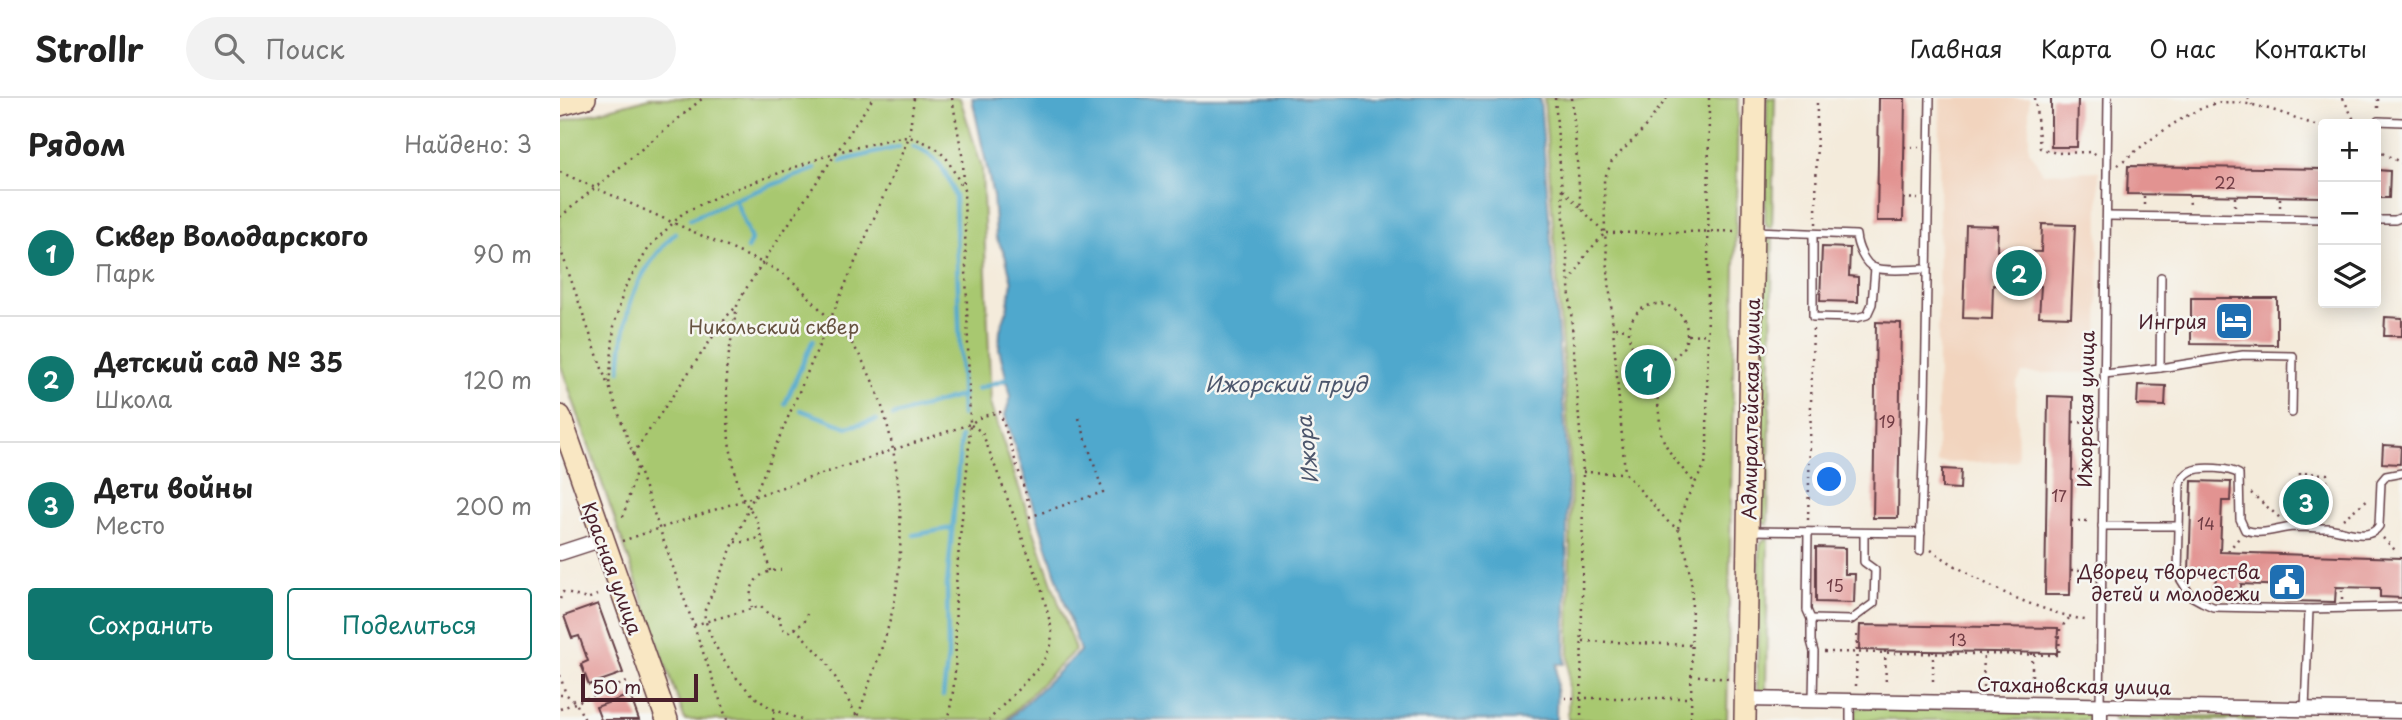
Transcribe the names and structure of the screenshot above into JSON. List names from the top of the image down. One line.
{"streets":{"street":["Адмиралтейская улица","Ижорская улица","Красная улица","Стахановская улица"]},"crossings":[["Адмиралтейская улица","Стахановская улица"],["Ижорская улица","Стахановская улица"]],"water":["Ижорский пруд","Ижора"],"parks":["Никольский сквер"],"places":{"hotel":["Ингрия"],"public building":["Дворец творчества детей и молодежи"]},"house_numbers":["22","19","17","14","15","13"],"scale_bar":"50 m","page":{"header":"Strollr","search":"Поиск","nav":["Главная","Карта","О нас","Контакты"],"heading":["Рядом","Найдено: 3"],"map_buttons":["+","−"],"list":[{"mark":"1","name":"Сквер Володарского","note":"Парк","value":"90 m"},{"mark":"2","name":"Детский сад № 35","note":"Школа","value":"120 m"},{"mark":"3","name":"Дети войны","note":"Место","value":"200 m"}],"pins":["2","1","3"],"buttons":["Сохранить","Поделиться"],"scale":"50 m"}}
